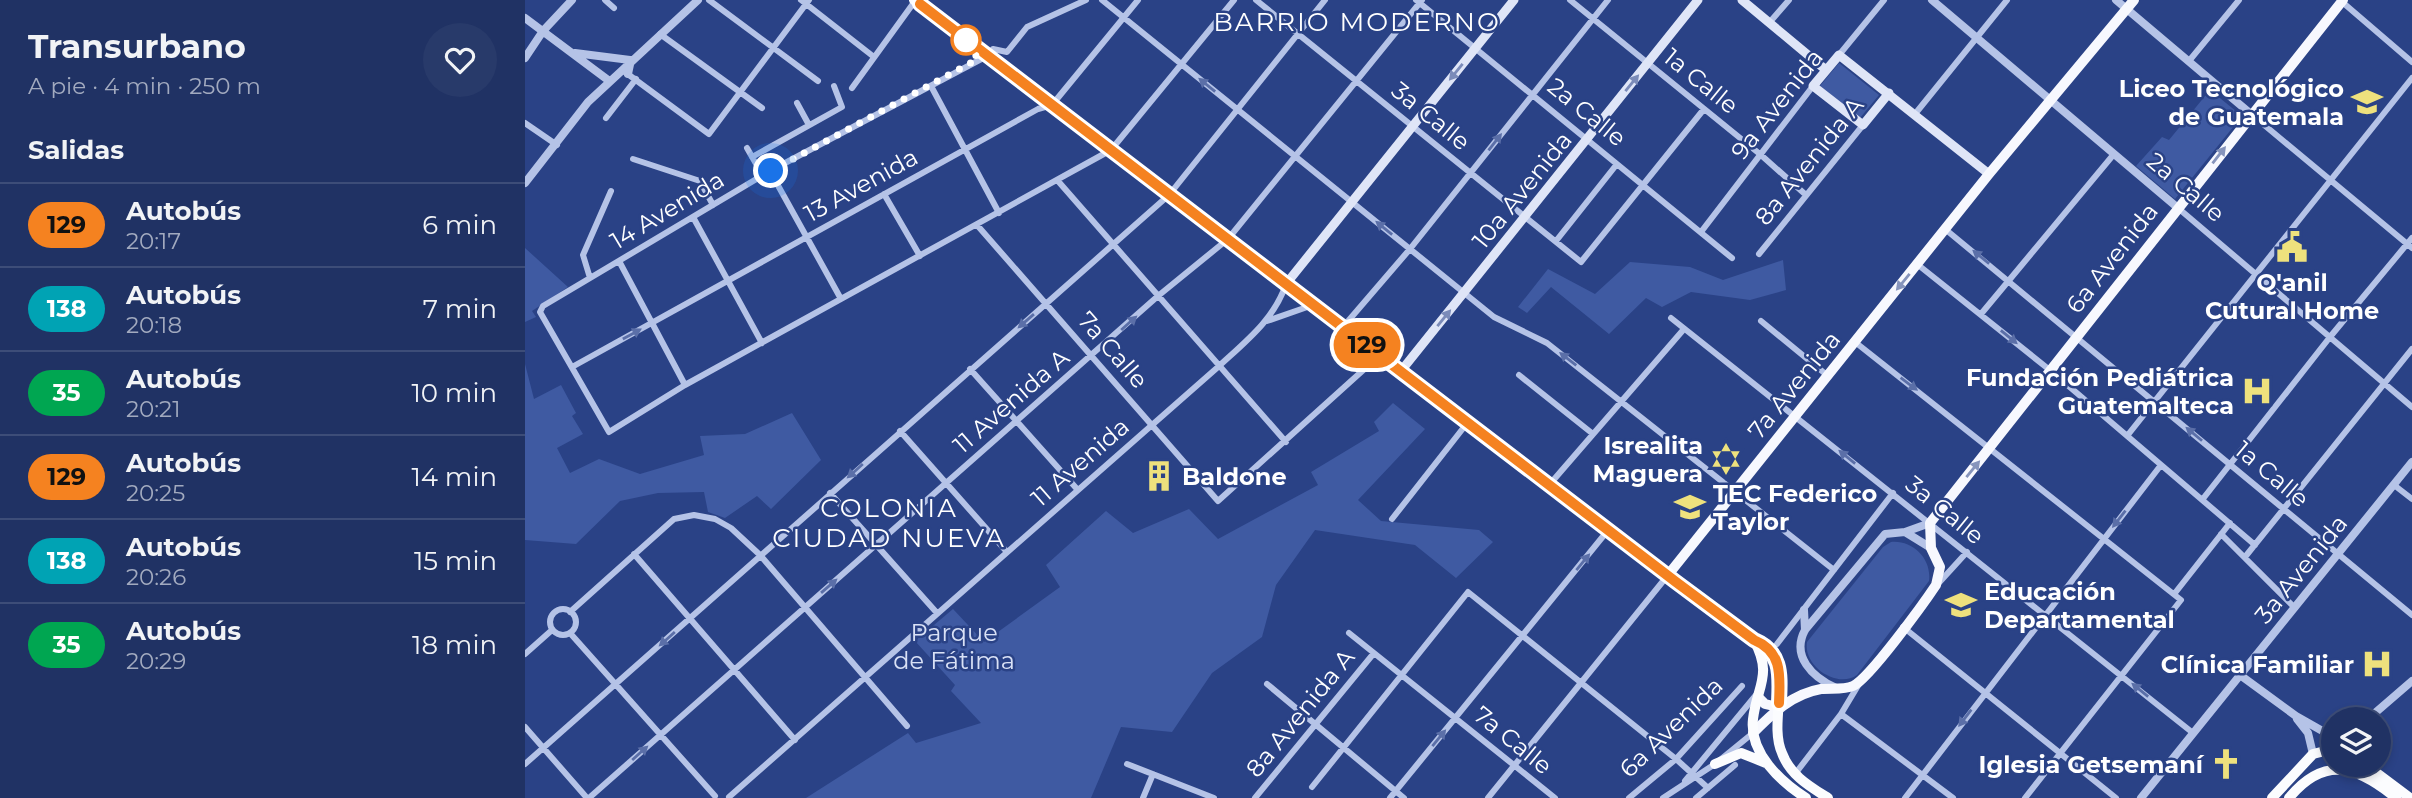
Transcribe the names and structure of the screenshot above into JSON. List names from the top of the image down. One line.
{"streets":{"main road":["9a Avenida","8a Avenida A","10a Avenida","6a Avenida","7a Avenida","11 Avenida"],"street":["1a Calle","2a Calle","3a Calle","13 Avenida","14 Avenida","7a Calle","11 Avenida A","3a Avenida"]},"crossings":[["1a Calle","9a Avenida"],["1a Calle","8a Avenida A"],["1a Calle","10a Avenida"],["1a Calle","6a Avenida"],["1a Calle","7a Avenida"],["1a Calle","3a Avenida"],["9a Avenida","2a Calle"],["2a Calle","3a Calle"],["2a Calle","10a Avenida"],["2a Calle","6a Avenida"],["2a Calle","7a Avenida"],["2a Calle","11 Avenida A"],["2a Calle","11 Avenida"],["3a Calle","10a Avenida"],["3a Calle","6a Avenida"],["3a Calle","7a Avenida"],["3a Calle","11 Avenida A"],["3a Calle","11 Avenida"],["3a Calle","3a Avenida"],["8a Avenida A","7a Calle"],["13 Avenida","14 Avenida"],["7a Calle","7a Avenida"],["7a Calle","11 Avenida A"],["7a Calle","11 Avenida"]],"one_way":["10a Avenida"],"districts":["BARRIO MODERNO","COLONIA CIUDAD NUEVA"],"parks":["Parque de Fátima"],"places":{"school or university":["Liceo Tecnológico de Guatemala","TEC Federico Taylor","Educación Departamental"],"public building":["Q'anil Cutural Home"],"hospital":["Fundación Pediátrica Guatemalteca","Clínica Familiar"],"synagogue":["Isrealita Maguera"],"building":["Baldone"],"church":["Iglesia Getsemaní"]},"lines":["bus line 129"],"page":{"heading":[["Transurbano","A pie · 4 min · 250 m"],"Salidas"],"on_map":"129","list":[{"mark":"129","name":"Autobús","note":"20:17","value":"6 min"},{"mark":"138","name":"Autobús","note":"20:18","value":"7 min"},{"mark":"35","name":"Autobús","note":"20:21","value":"10 min"},{"mark":"129","name":"Autobús","note":"20:25","value":"14 min"},{"mark":"138","name":"Autobús","note":"20:26","value":"15 min"},{"mark":"35","name":"Autobús","note":"20:29","value":"18 min"}]}}
